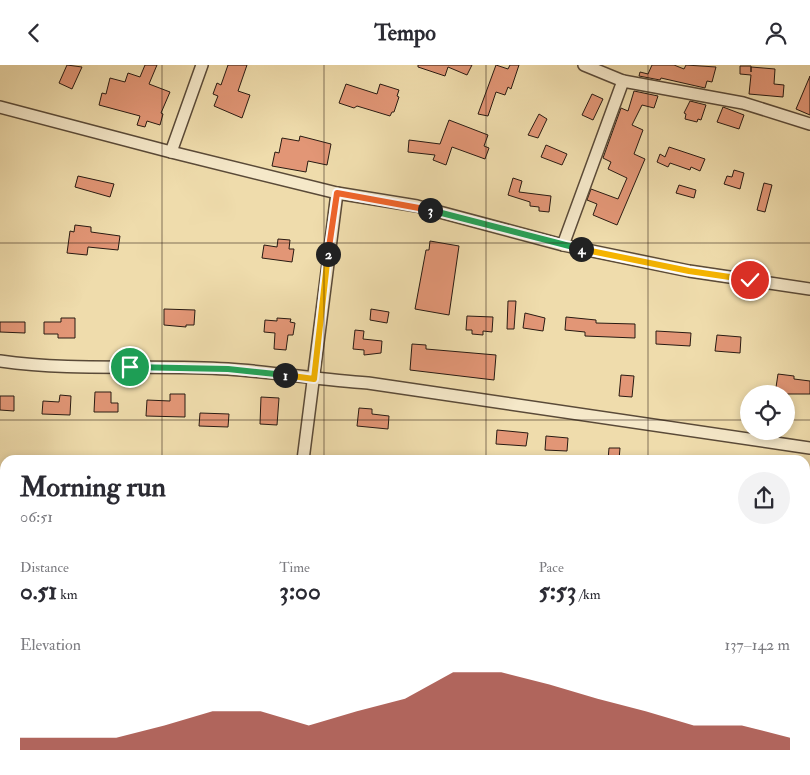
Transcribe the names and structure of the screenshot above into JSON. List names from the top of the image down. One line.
{"page":{"header":"Tempo","pins":["3","4","2","1"],"heading":["Morning run","06:51"],"stats":[["Distance","0.51 km"],["Time","3:00"],["Pace","5:53 /km"]],"chart":["Elevation","137–142 m"]}}
